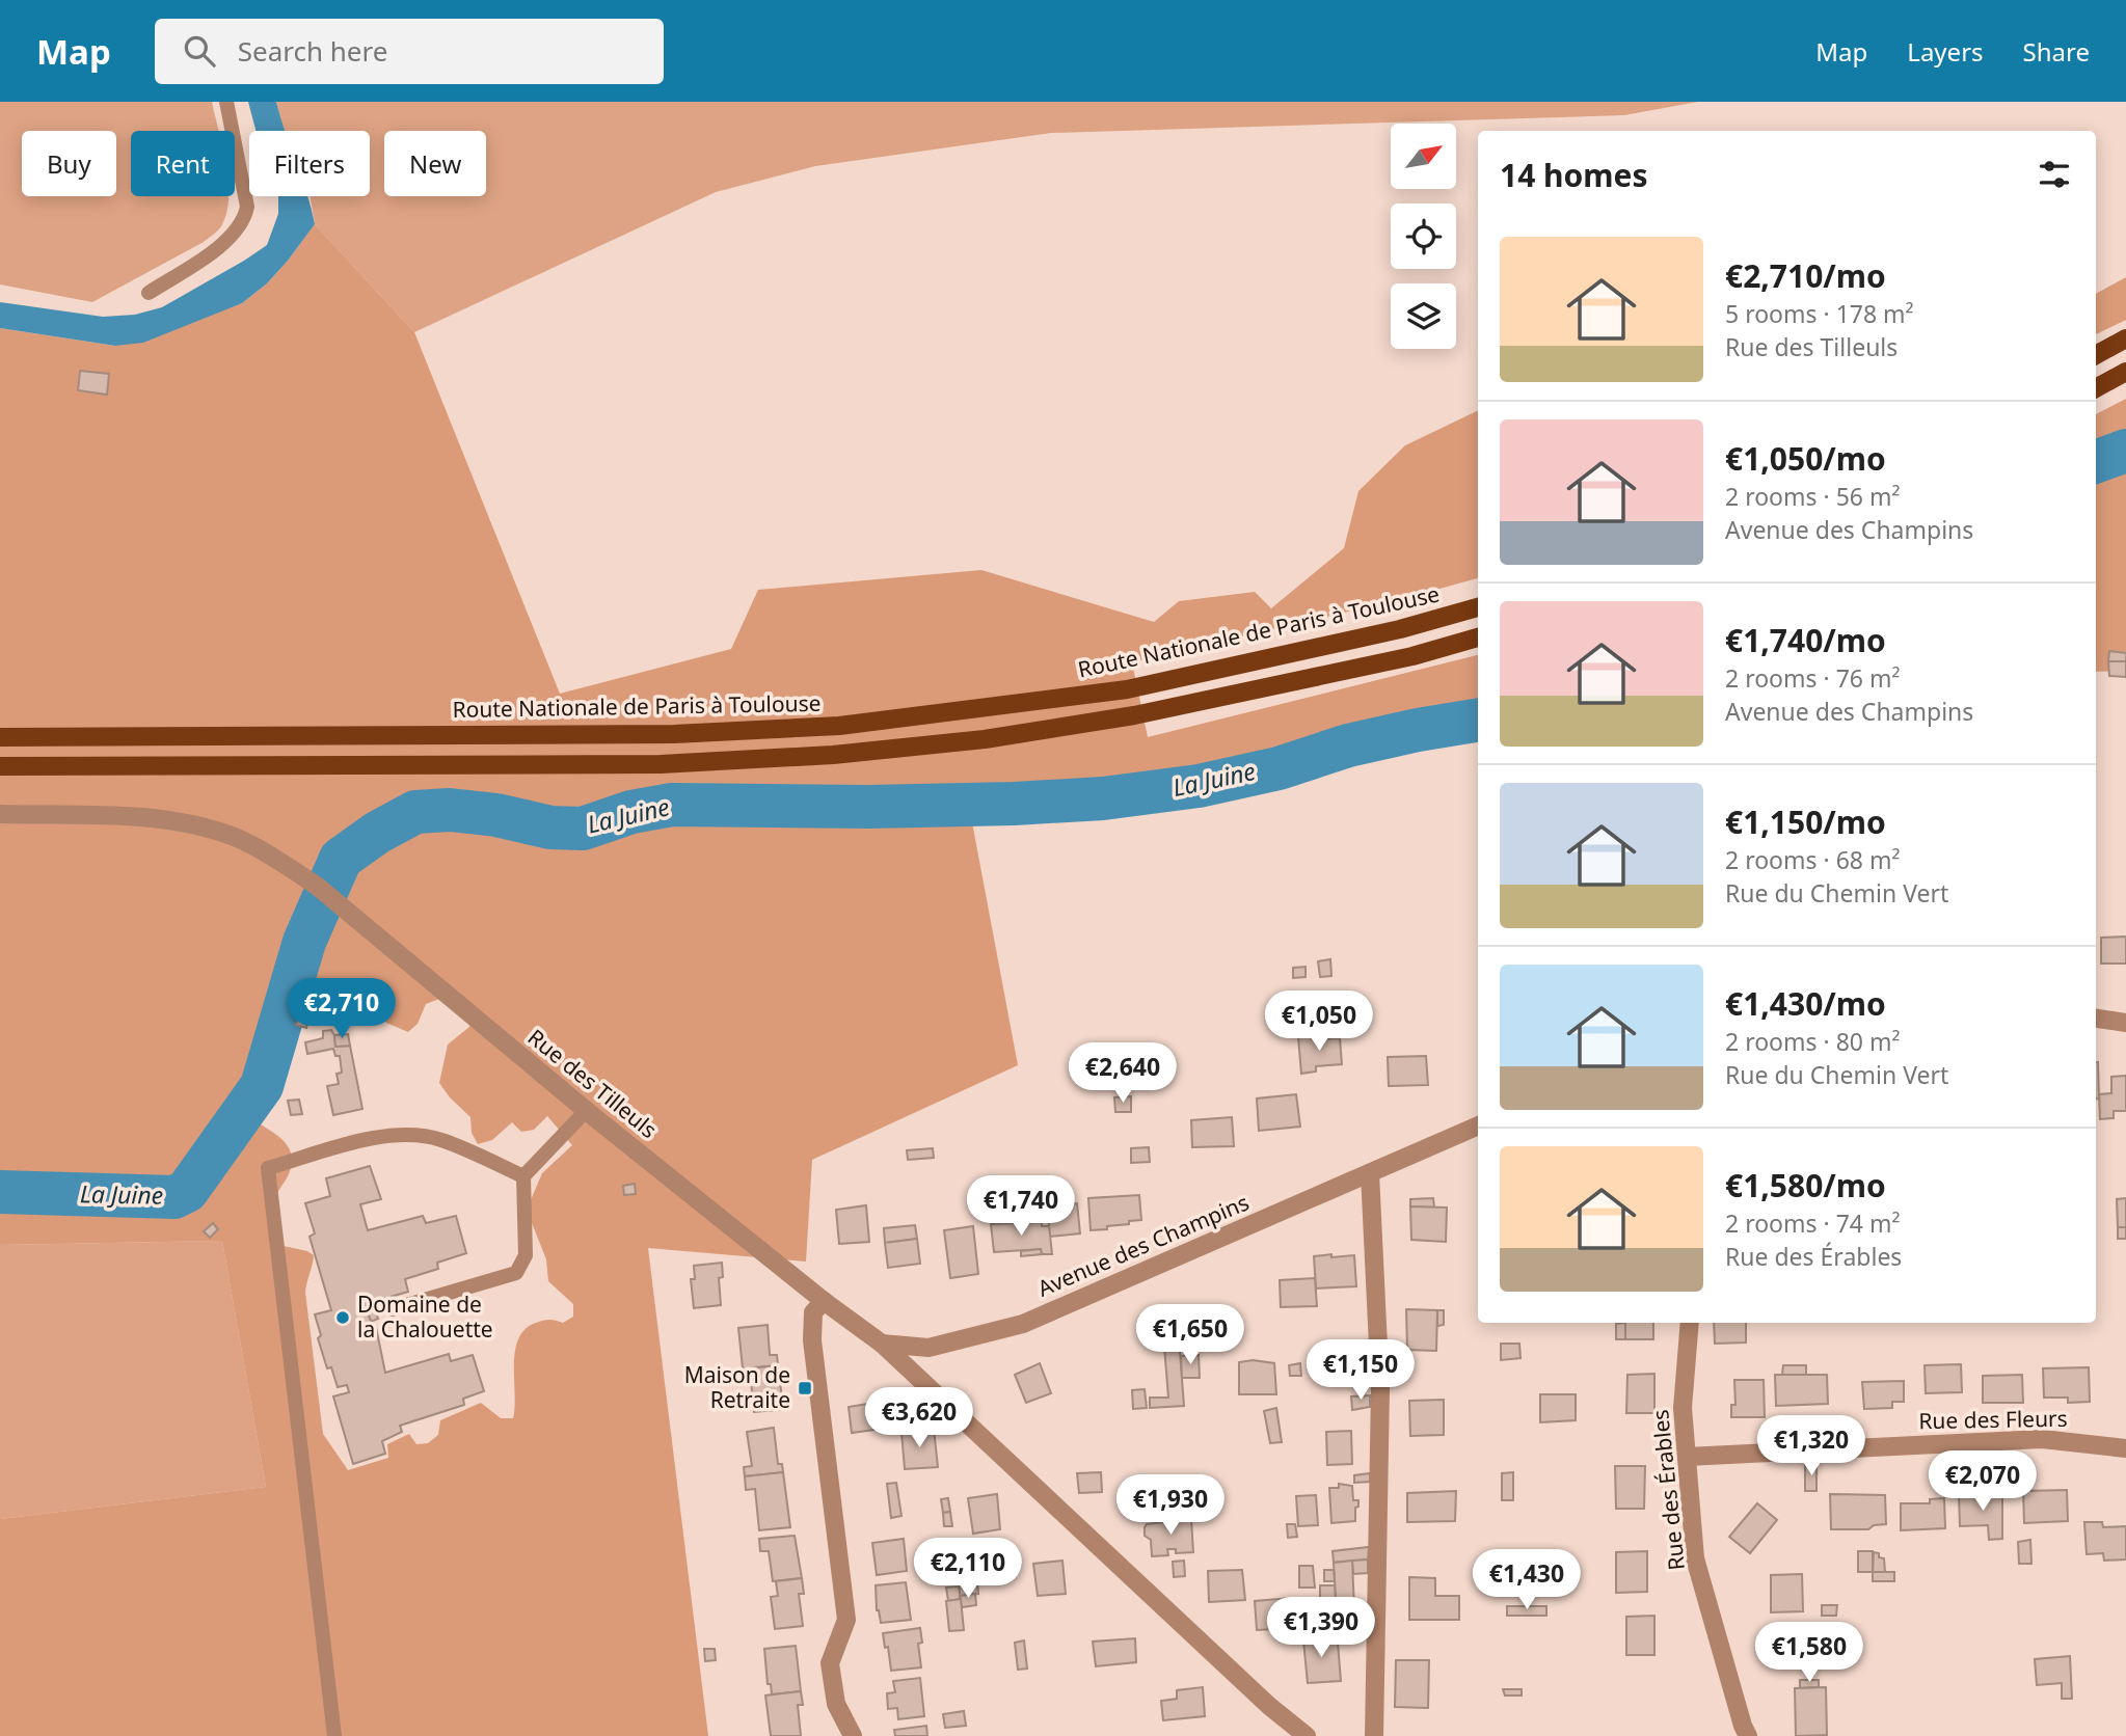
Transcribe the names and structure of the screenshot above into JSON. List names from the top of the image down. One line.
{"streets":{"main road":["Route Nationale de Paris à Toulouse"],"street":["Rue des Tilleuls","Avenue des Champins","Rue des Fleurs","Rue des Érables"]},"crossings":[["Rue des Fleurs","Rue des Érables"]],"water":["La Juine"],"places":{"other":["Domaine de la Chalouette"],"transit":["Maison de Retraite"]},"north":"top right","page":{"header":"Map","search":"Search here","nav":["Map","Layers","Share"],"chip":["Buy","Rent","Filters","New"],"heading":"14 homes","list":[{"name":"€2,710/mo","note":"5 rooms · 178 m² · Rue des Tilleuls"},{"name":"€1,050/mo","note":"2 rooms · 56 m² · Avenue des Champins"},{"name":"€1,740/mo","note":"2 rooms · 76 m² · Avenue des Champins"},{"name":"€1,150/mo","note":"2 rooms · 68 m² · Rue du Chemin Vert"},{"name":"€1,430/mo","note":"2 rooms · 80 m² · Rue du Chemin Vert"},{"name":"€1,580/mo","note":"2 rooms · 74 m² · Rue des Érables"}],"price":["€2,710","€1,050","€2,640","€1,740","€1,650","€1,150","€3,620","€1,320","€2,070","€1,930","€2,110","€1,430","€1,390","€1,580"]}}
